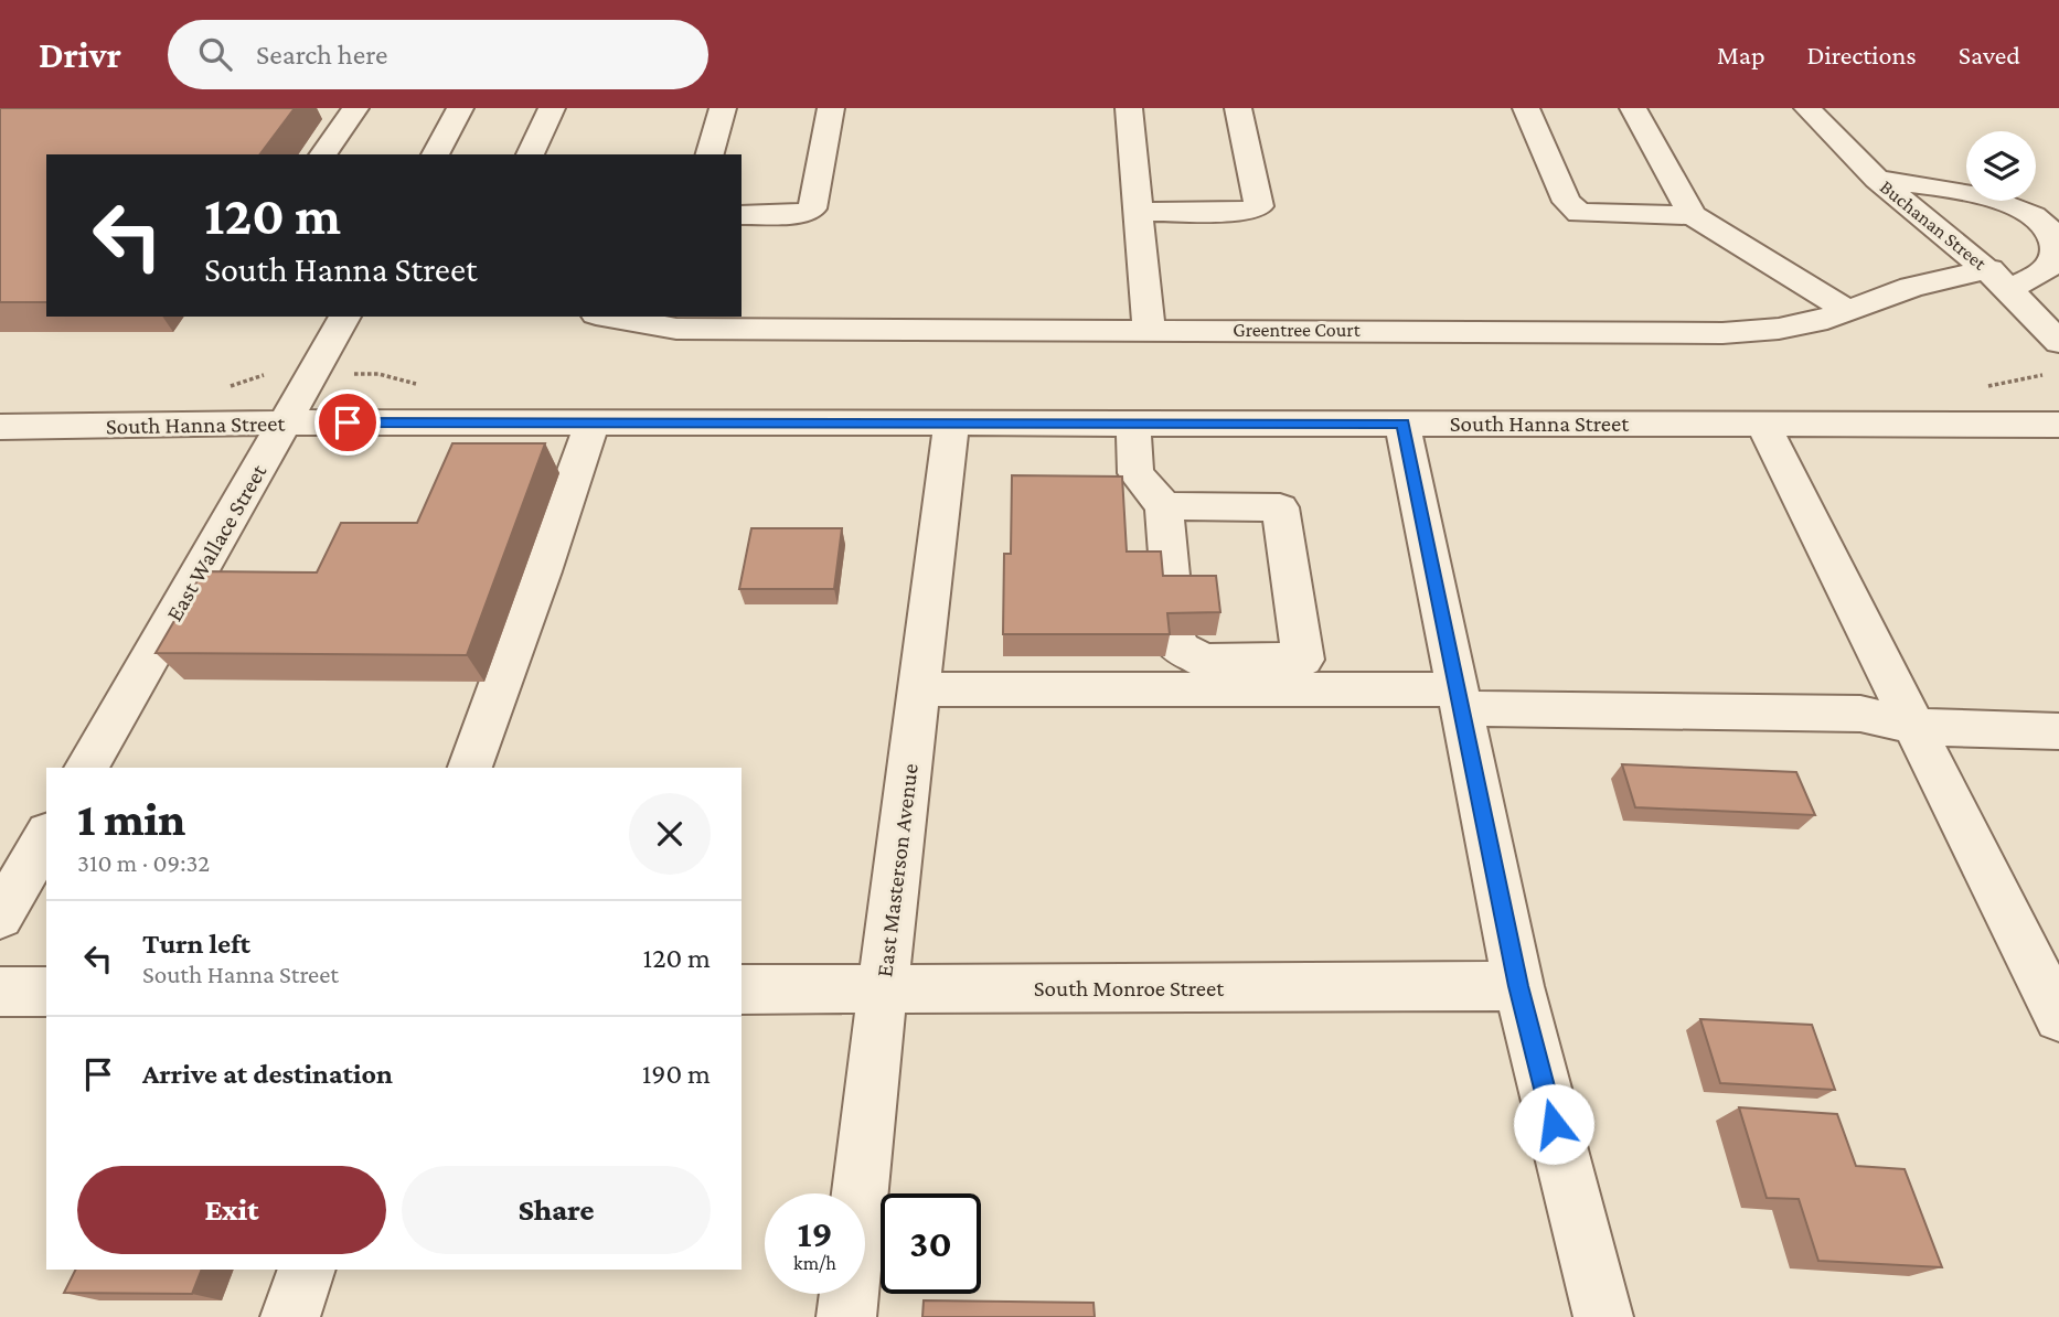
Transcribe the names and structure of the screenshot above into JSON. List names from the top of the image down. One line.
{"streets":{"street":["Buchanan Street","Greentree Court","South Hanna Street","East Wallace Street","East Masterson Avenue","South Monroe Street"]},"crossings":[["Buchanan Street","Greentree Court"],["South Hanna Street","East Wallace Street"],["South Hanna Street","East Masterson Avenue"],["East Masterson Avenue","South Monroe Street"]],"page":{"header":"Drivr","search":"Search here","nav":["Map","Directions","Saved"],"turn":["120 m","South Hanna Street"],"heading":["1 min","310 m · 09:32"],"list":[{"name":"Turn left","note":"South Hanna Street","value":"120 m"},{"name":"Arrive at destination","value":"190 m"}],"buttons":["Exit","Share"],"speed":"19 km/h","limit":"30"}}
